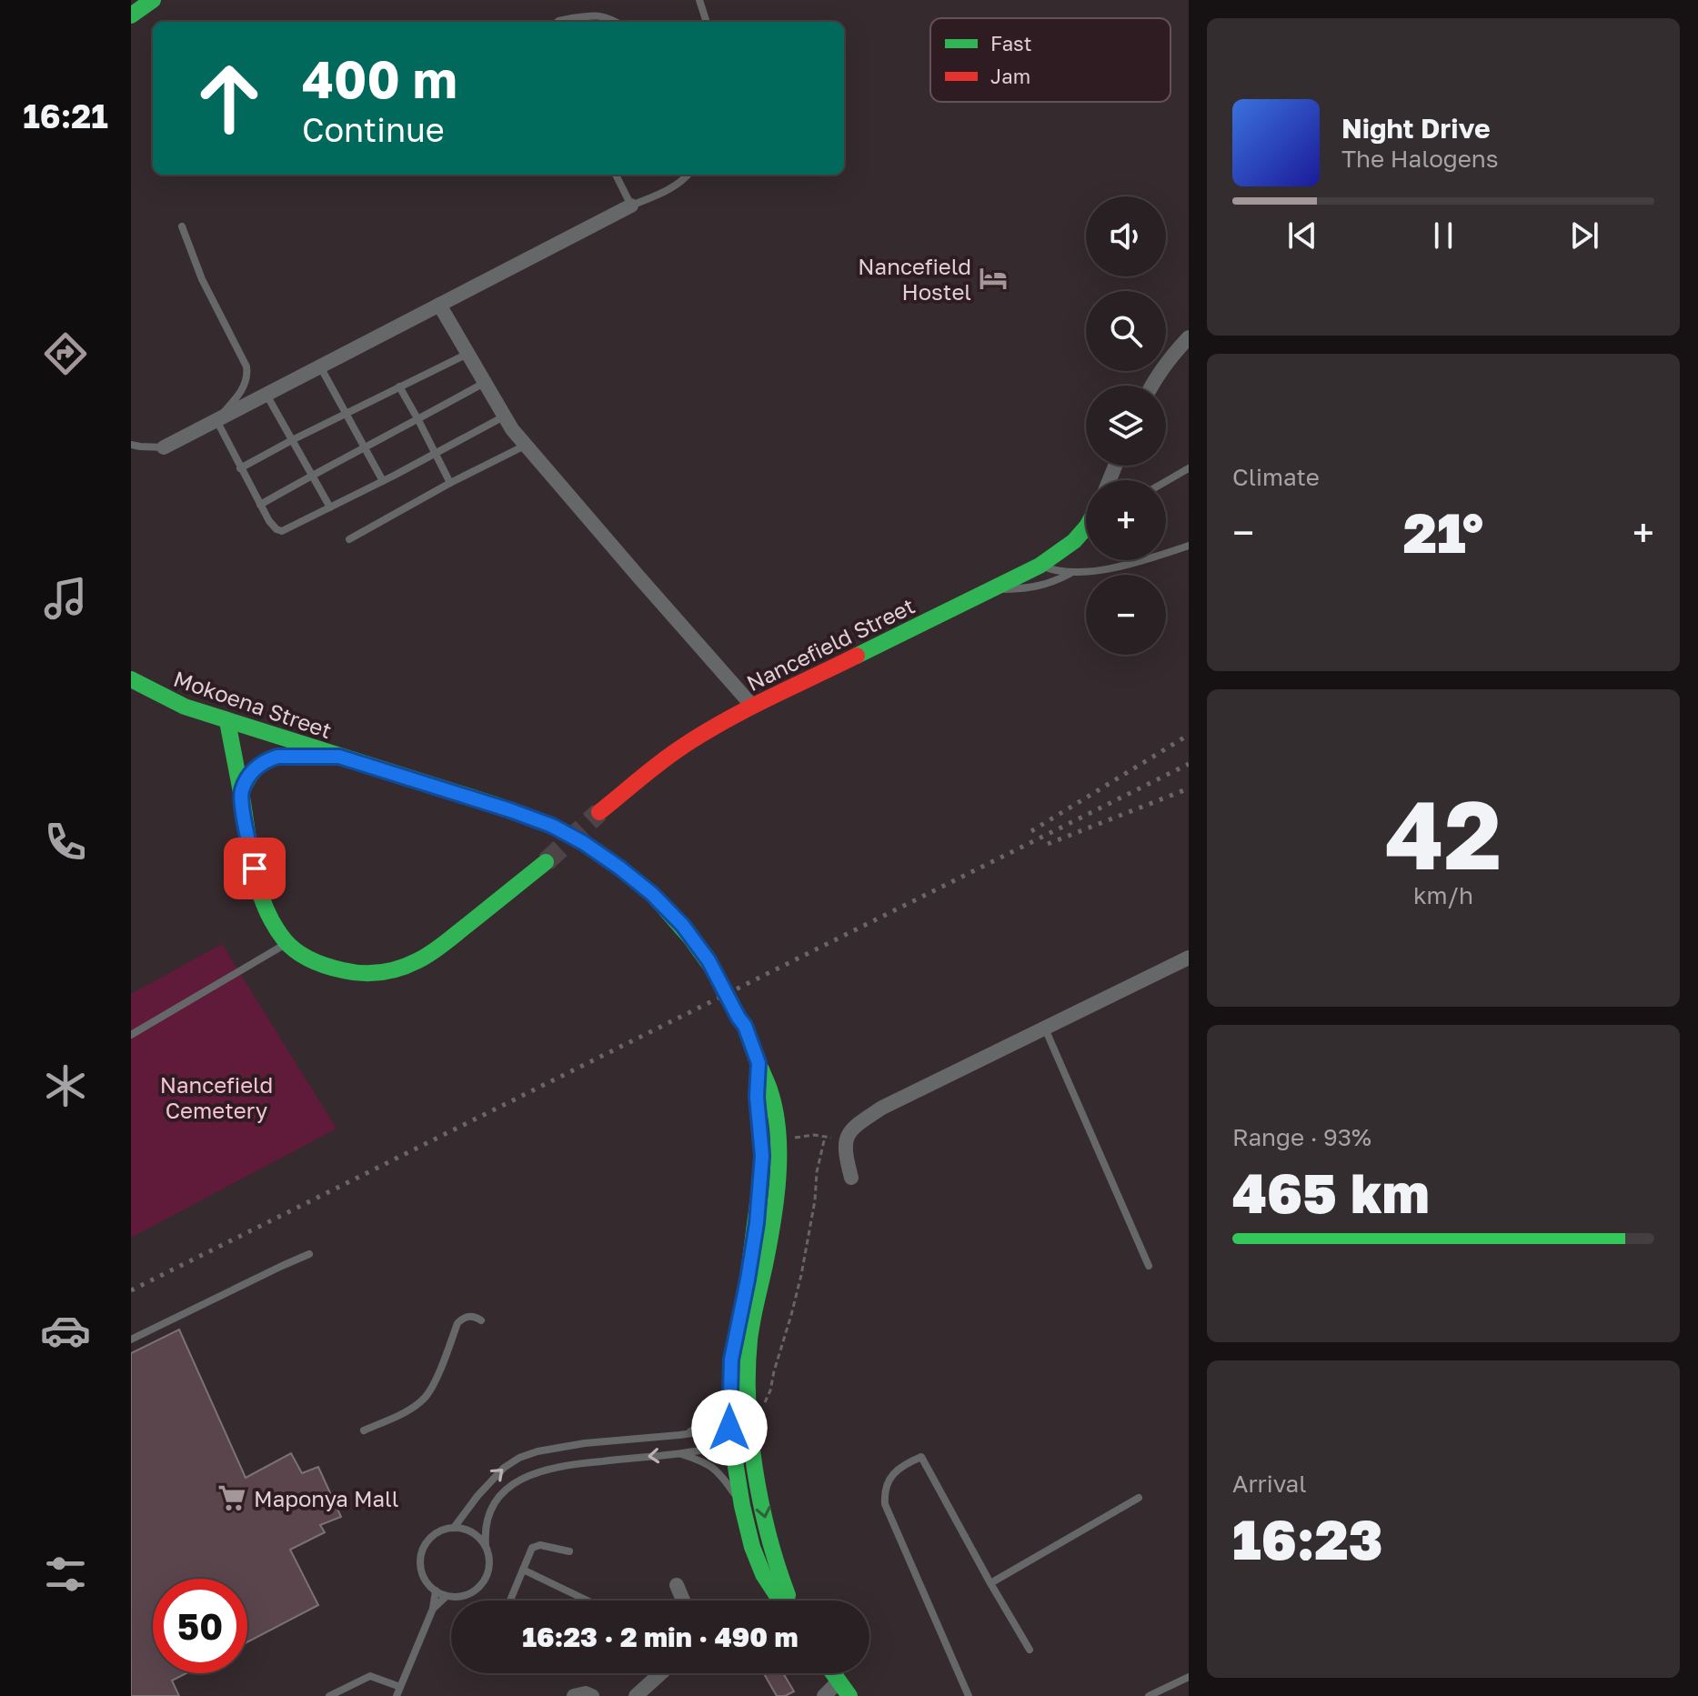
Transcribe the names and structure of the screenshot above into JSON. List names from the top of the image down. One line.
{"streets":{"main road":["Nancefield Street","Mokoena Street"]},"parks":["Nancefield Cemetery"],"places":{"hotel":["Nancefield Hostel"],"supermarket":["Maponya Mall"]},"legend":["Fast","Jam"],"page":{"tabs":"16:21","turn":["400 m","Continue"],"song":["Night Drive","The Halogens"],"map_buttons":["+","−"],"tile":["Climate",["42","km/h"],["Range · 93%","465 km"],["Arrival","16:23"]],"heat":["−","21°","+"],"limit":"50","trip":"16:23 · 2 min · 490 m"}}
